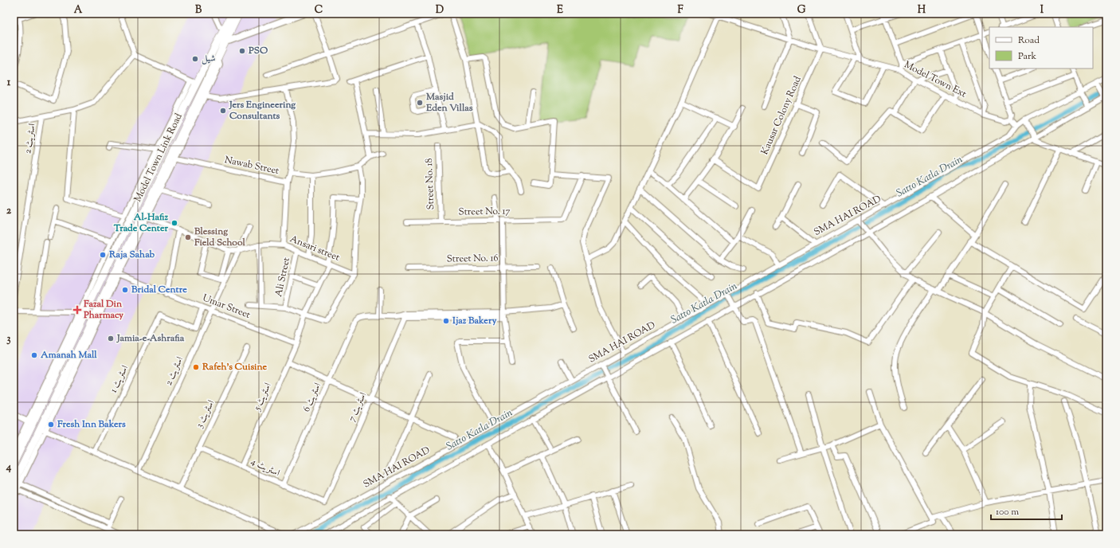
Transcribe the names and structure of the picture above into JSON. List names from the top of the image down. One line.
{"streets":{"main road":["Model Town Link Road"],"street":["Model Town Ext","Kausar Colony Road","اسٹریٹ 2","Nawab Street","Street No. 18","Street No. 17","SMA HAI ROAD","Ansari street","Street No. 16","Ali Street","Umar Street","اسٹریٹ 1","اسٹریٹ 5","اسٹریٹ 6","اسٹریٹ 7","اسٹریٹ 3","اسٹریٹ 4"]},"crossings":[["Model Town Ext","Kausar Colony Road"],["اسٹریٹ 2","Ansari street"],["اسٹریٹ 2","Umar Street"],["Model Town Link Road","Nawab Street"],["Model Town Link Road","Ansari street"],["Model Town Link Road","Umar Street"],["Nawab Street","Ansari street"],["Street No. 18","Street No. 17"],["Ansari street","Ali Street"],["Ansari street","اسٹریٹ 5"],["Umar Street","اسٹریٹ 1"],["Umar Street","اسٹریٹ 5"],["اسٹریٹ 5","اسٹریٹ 4"],["اسٹریٹ 6","اسٹریٹ 4"],["اسٹریٹ 7","اسٹریٹ 4"],["اسٹریٹ 3","اسٹریٹ 4"]],"water":["Satto Katla Drain"],"places":{"other":["PSO","شیل","Masjid Eden Villas","Jers Engineering Consultants","Al-Hafiz Trade Center","Blessing Field School","Raja Sahab","Bridal Centre","Ijaz Bakery","Jamia-e-Ashrafia","Amanah Mall","Rafeh's Cuisine","Fresh Inn Bakers"],"health":["Fazal Din Pharmacy"]},"legend":["Road","Park"],"scale_bar":"100 m","grid":{"columns":["A","B","C","D","E","F","G","H","I"],"rows":["1","2","3","4"]}}
